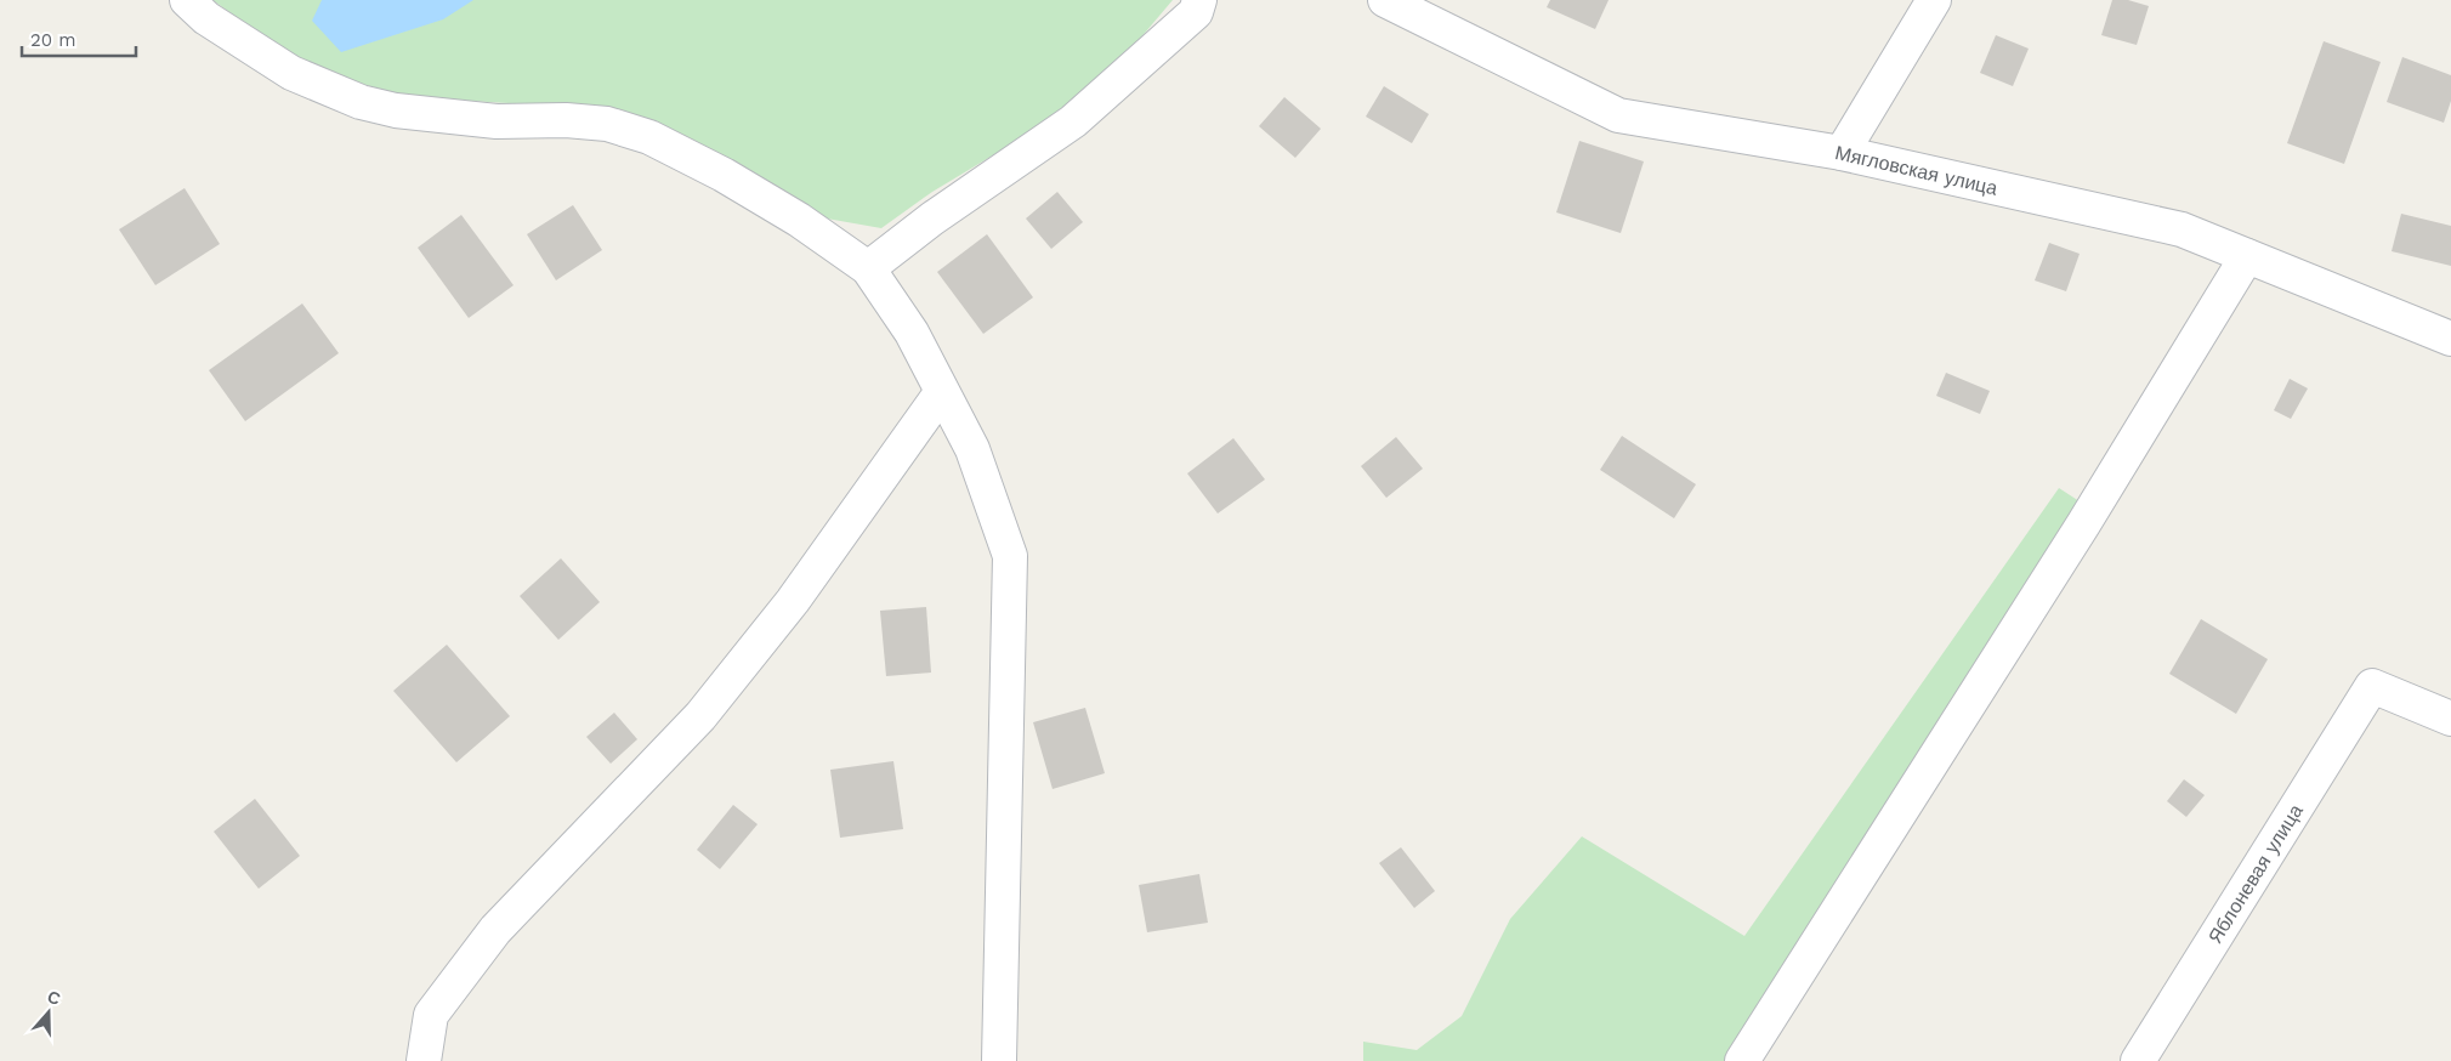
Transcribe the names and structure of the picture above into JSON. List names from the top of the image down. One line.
{"streets":{"street":["Мягловская улица","Яблоневая улица"]},"scale_bar":"20 m","north":"top"}
